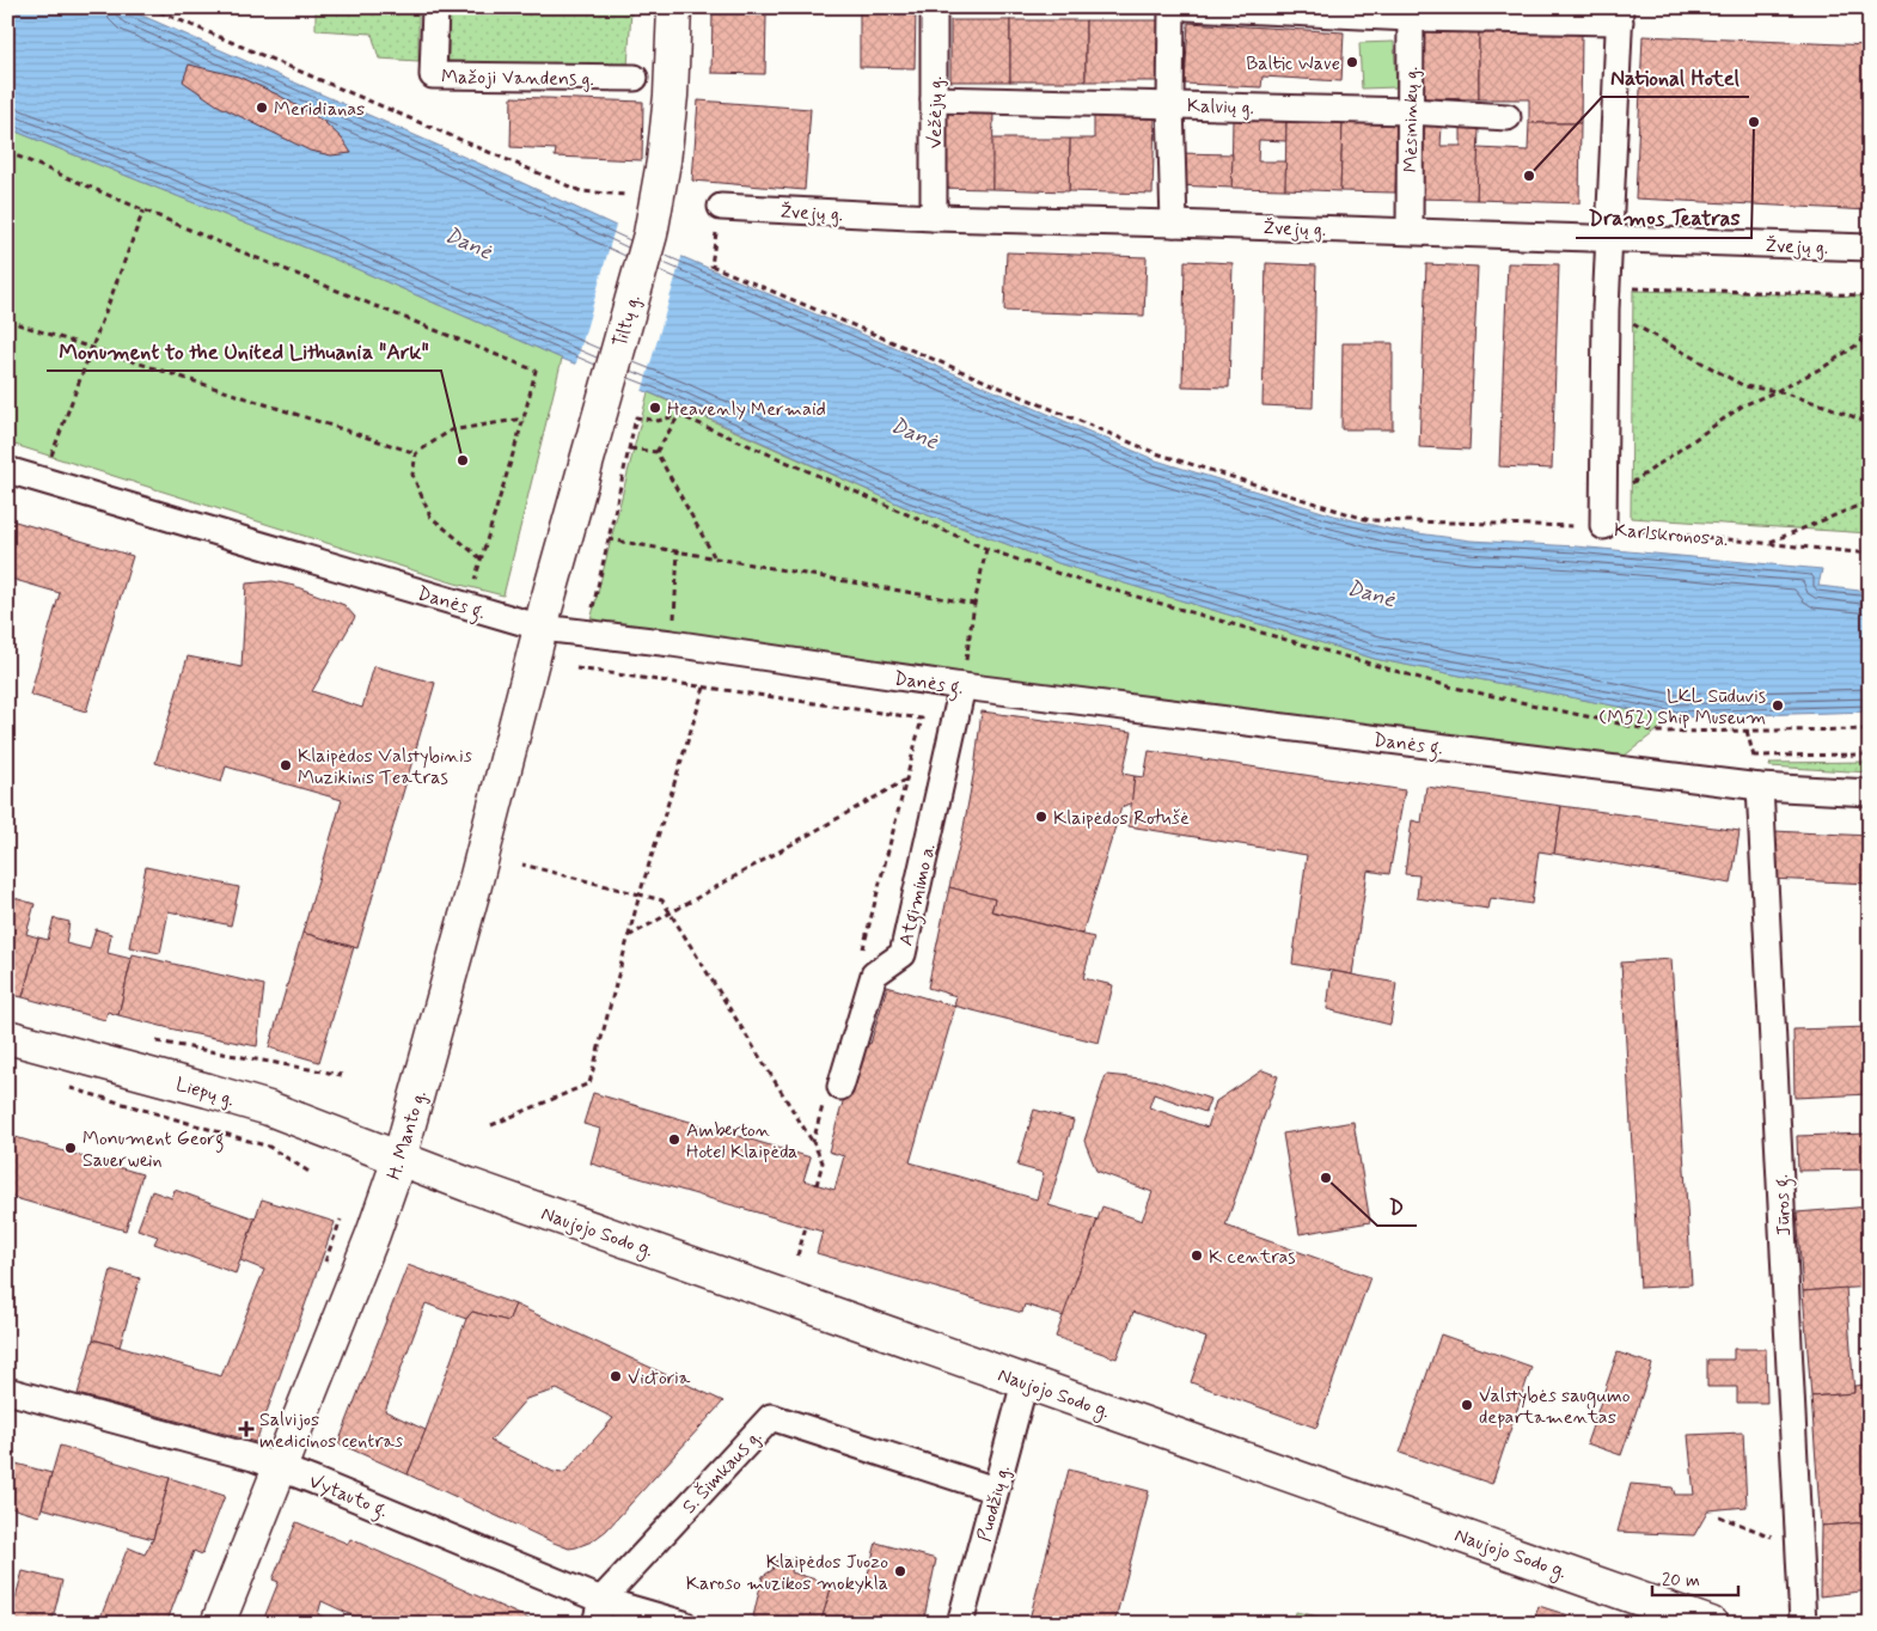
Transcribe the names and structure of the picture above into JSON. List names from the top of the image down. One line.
{"streets":{"main road":["Tiltų g.","Liepų g.","H. Manto g.","Naujojo Sodo g."],"street":["Mažoji Vandens g.","Kalvių g.","Vežėjų g.","Mėsininkų g.","Žvejų g.","Karlskronos a.","Danės g.","Atgimimo a.","Jūros g.","S. Šimkaus g.","Vytauto g.","Puodžių g."]},"crossings":[["Kalvių g.","Vežėjų g."],["Kalvių g.","Mėsininkų g."],["Vežėjų g.","Žvejų g."],["Mėsininkų g.","Žvejų g."],["Žvejų g.","Karlskronos a."],["Tiltų g.","Danės g."],["Tiltų g.","H. Manto g."],["Danės g.","Atgimimo a."],["Danės g.","H. Manto g."],["Danės g.","Jūros g."],["Liepų g.","H. Manto g."],["Liepų g.","Naujojo Sodo g."],["H. Manto g.","Naujojo Sodo g."],["H. Manto g.","Vytauto g."],["Naujojo Sodo g.","Puodžių g."],["S. Šimkaus g.","Vytauto g."],["S. Šimkaus g.","Puodžių g."]],"water":["Danė"],"places":{"other":["Baltic Wave","Meridianas","Dramos Teatras","National Hotel","Heavenly Mermaid","Monument to the United Lithuania \"Ark\"","LKL Sūduvis (M52) Ship Museum","Klaipėdos Valstybinis Muzikinis Teatras","Klaipėdos Rotušė","Amberton Hotel Klaipėda","Monument Georg Sauerwein","D","K centras","Victoria","Valstybės saugumo departamentas","Klaipėdos Juozo Karoso muzikos mokykla"],"health":["Salvijos medicinos centras"]},"scale_bar":"20 m"}
